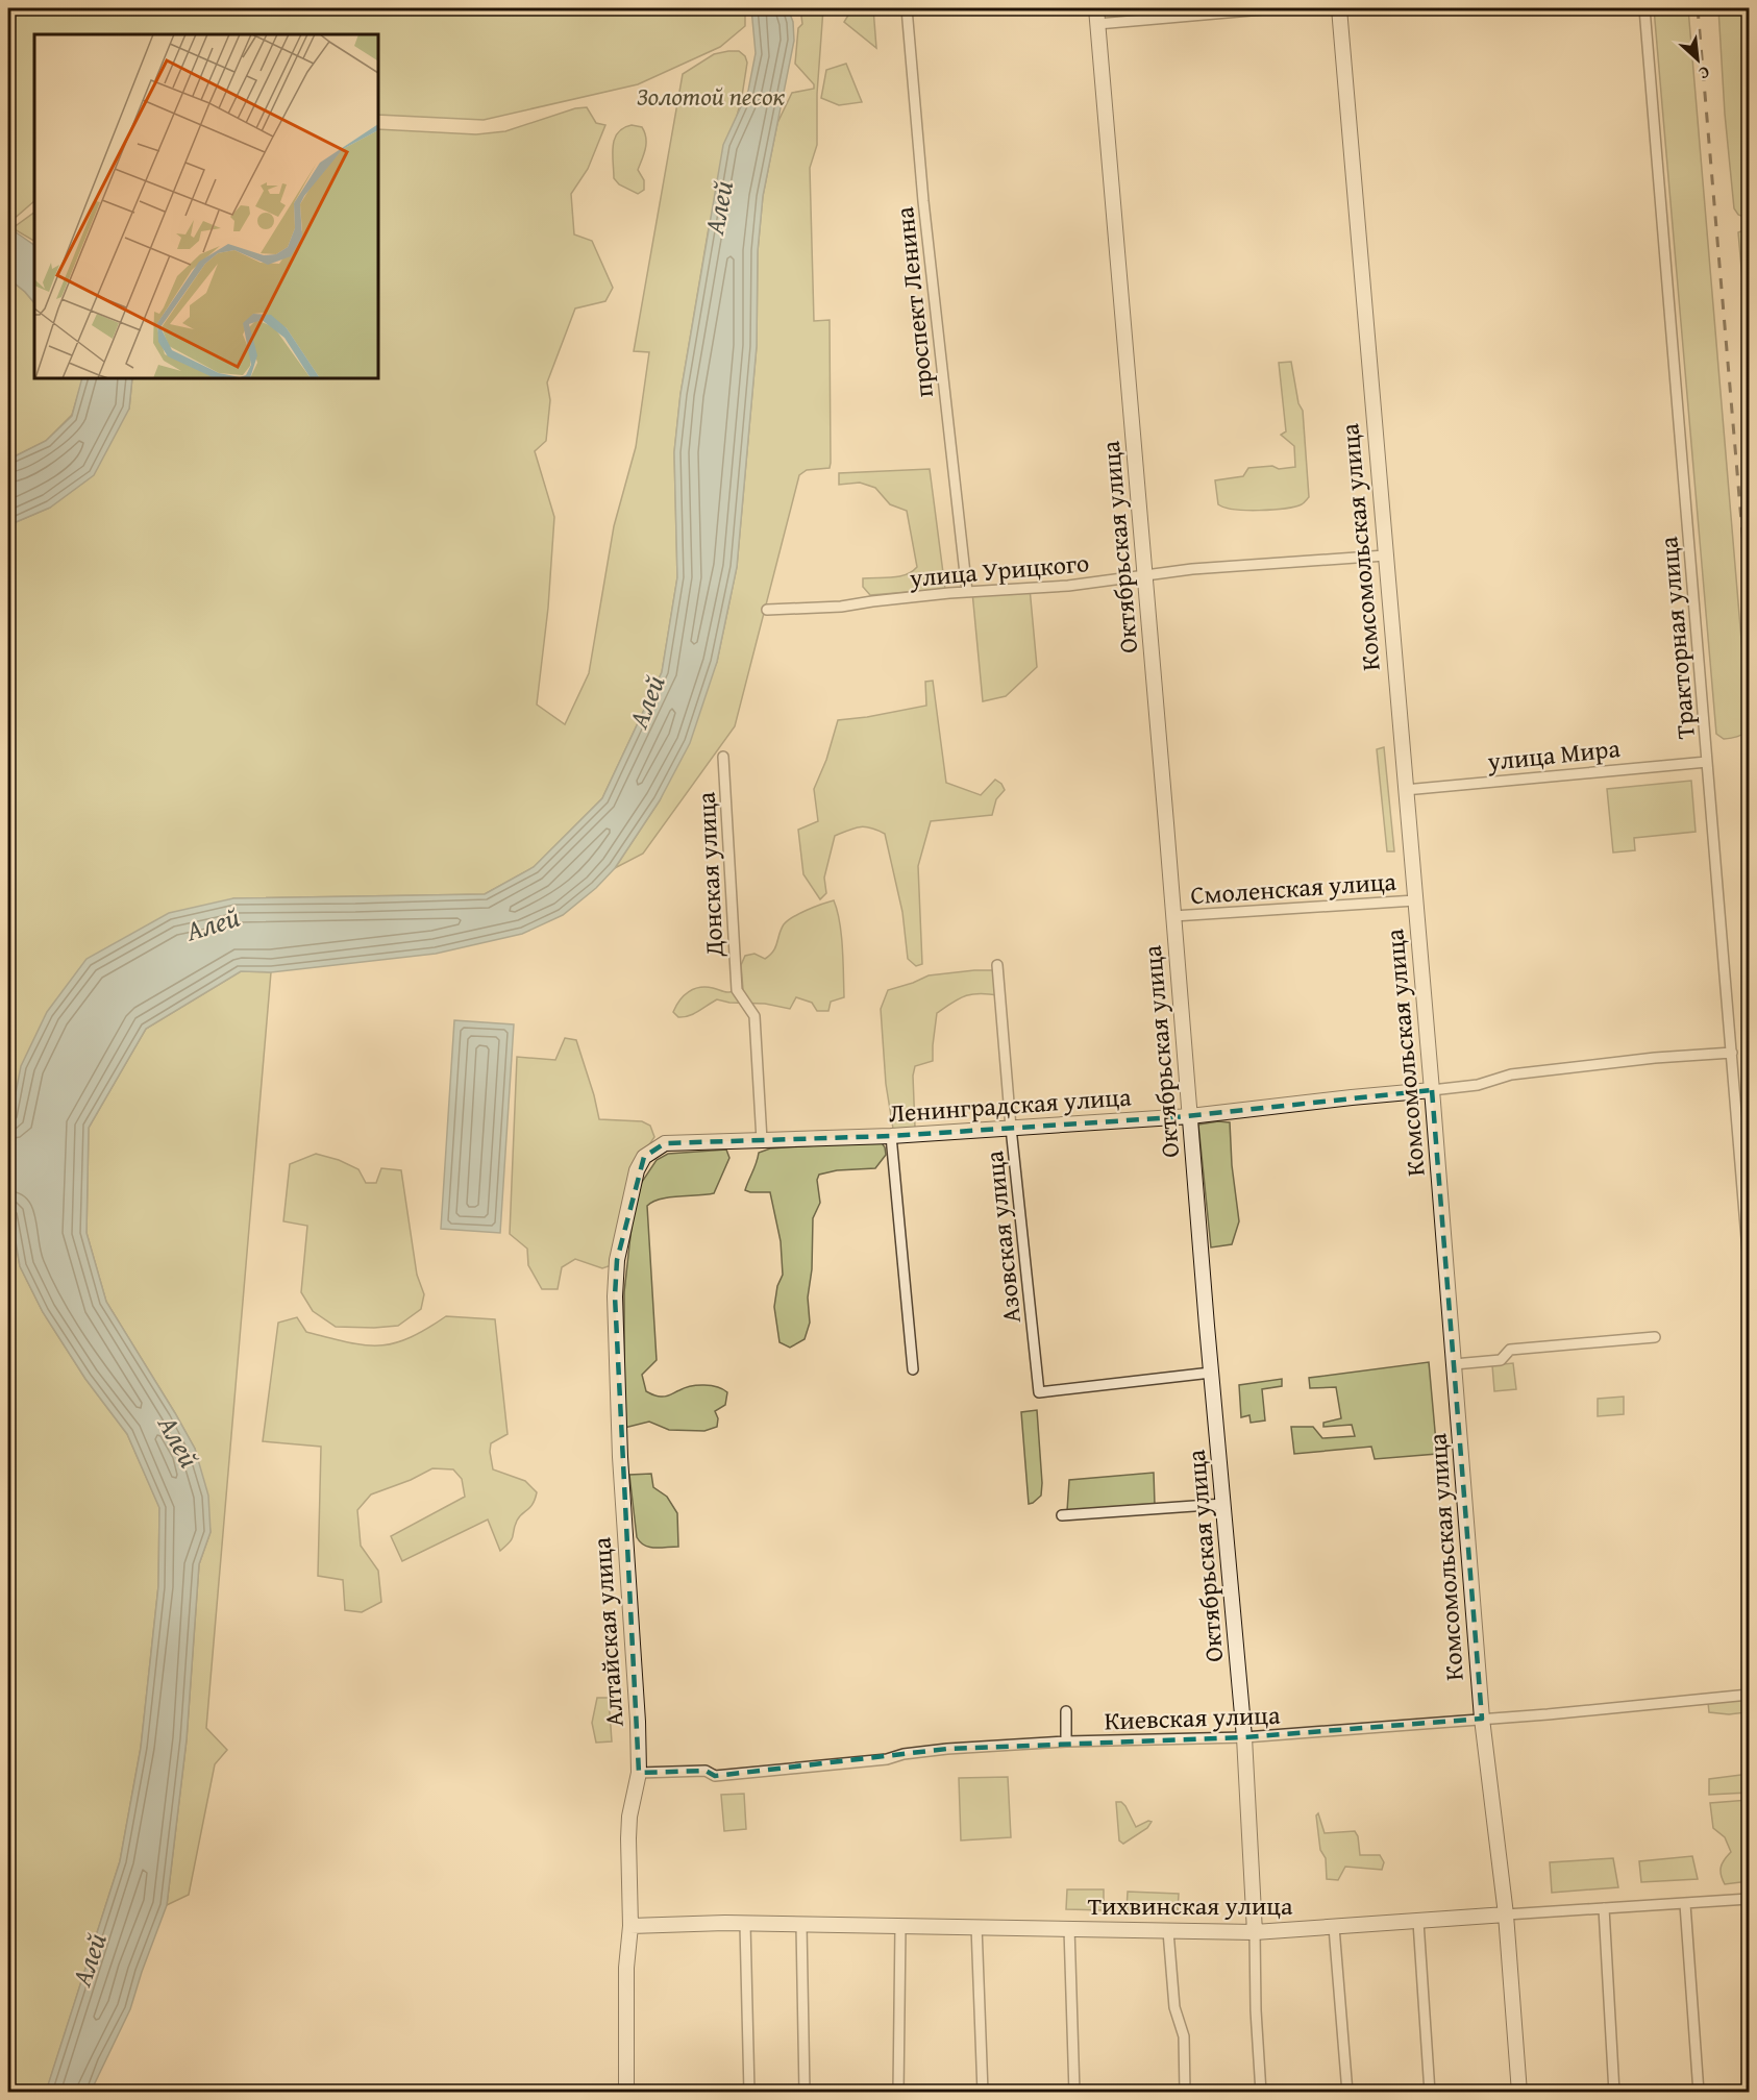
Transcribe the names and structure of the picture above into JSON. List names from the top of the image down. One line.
{"streets":{"main road":["Октябрьская улица","Комсомольская улица","Ленинградская улица","Алтайская улица","Тихвинская улица"],"street":["проспект Ленина","улица Урицкого","Тракторная улица","улица Мира","Донская улица","Смоленская улица","Азовская улица","Киевская улица"]},"crossings":[["проспект Ленина","улица Урицкого"],["Октябрьская улица","улица Урицкого"],["Октябрьская улица","Смоленская улица"],["Октябрьская улица","Ленинградская улица"],["Октябрьская улица","Азовская улица"],["Октябрьская улица","Киевская улица"],["Октябрьская улица","Тихвинская улица"],["Комсомольская улица","улица Урицкого"],["Комсомольская улица","улица Мира"],["Комсомольская улица","Смоленская улица"],["Комсомольская улица","Ленинградская улица"],["Комсомольская улица","Киевская улица"],["Комсомольская улица","Тихвинская улица"],["Тракторная улица","улица Мира"],["Тракторная улица","Ленинградская улица"],["Донская улица","Ленинградская улица"],["Ленинградская улица","Азовская улица"],["Ленинградская улица","Алтайская улица"],["Алтайская улица","Киевская улица"],["Алтайская улица","Тихвинская улица"]],"water":["Алей"],"parks":["Золотой песок"],"north":"bottom right"}
